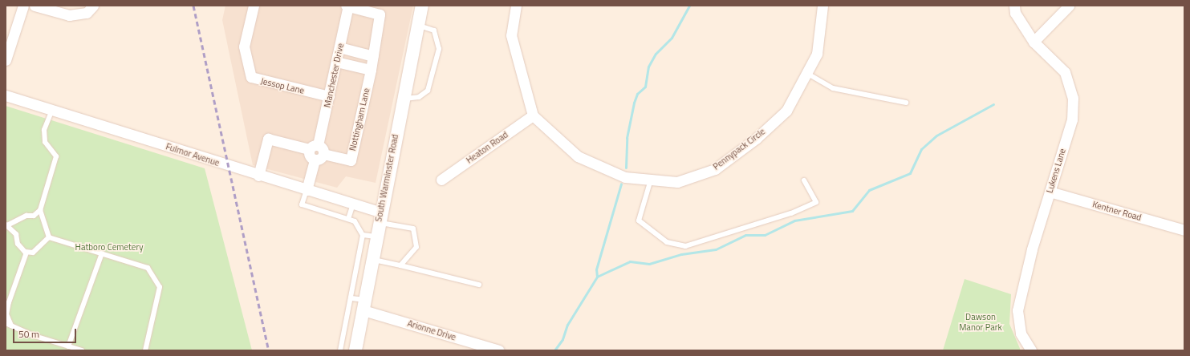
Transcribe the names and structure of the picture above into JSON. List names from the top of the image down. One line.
{"streets":{"street":["Manchester Drive","Jessop Lane","Nottingham Lane","Heaton Road","Pennypack Circle","Fulmor Avenue","Lukens Lane","South Warminster Road","Kentner Road","Arionne Drive"]},"crossings":[["Manchester Drive","Jessop Lane"],["Heaton Road","Pennypack Circle"],["Fulmor Avenue","South Warminster Road"],["Lukens Lane","Kentner Road"],["South Warminster Road","Arionne Drive"]],"parks":["Hatboro Cemetery","Dawson Manor Park"],"scale_bar":"50 m"}
